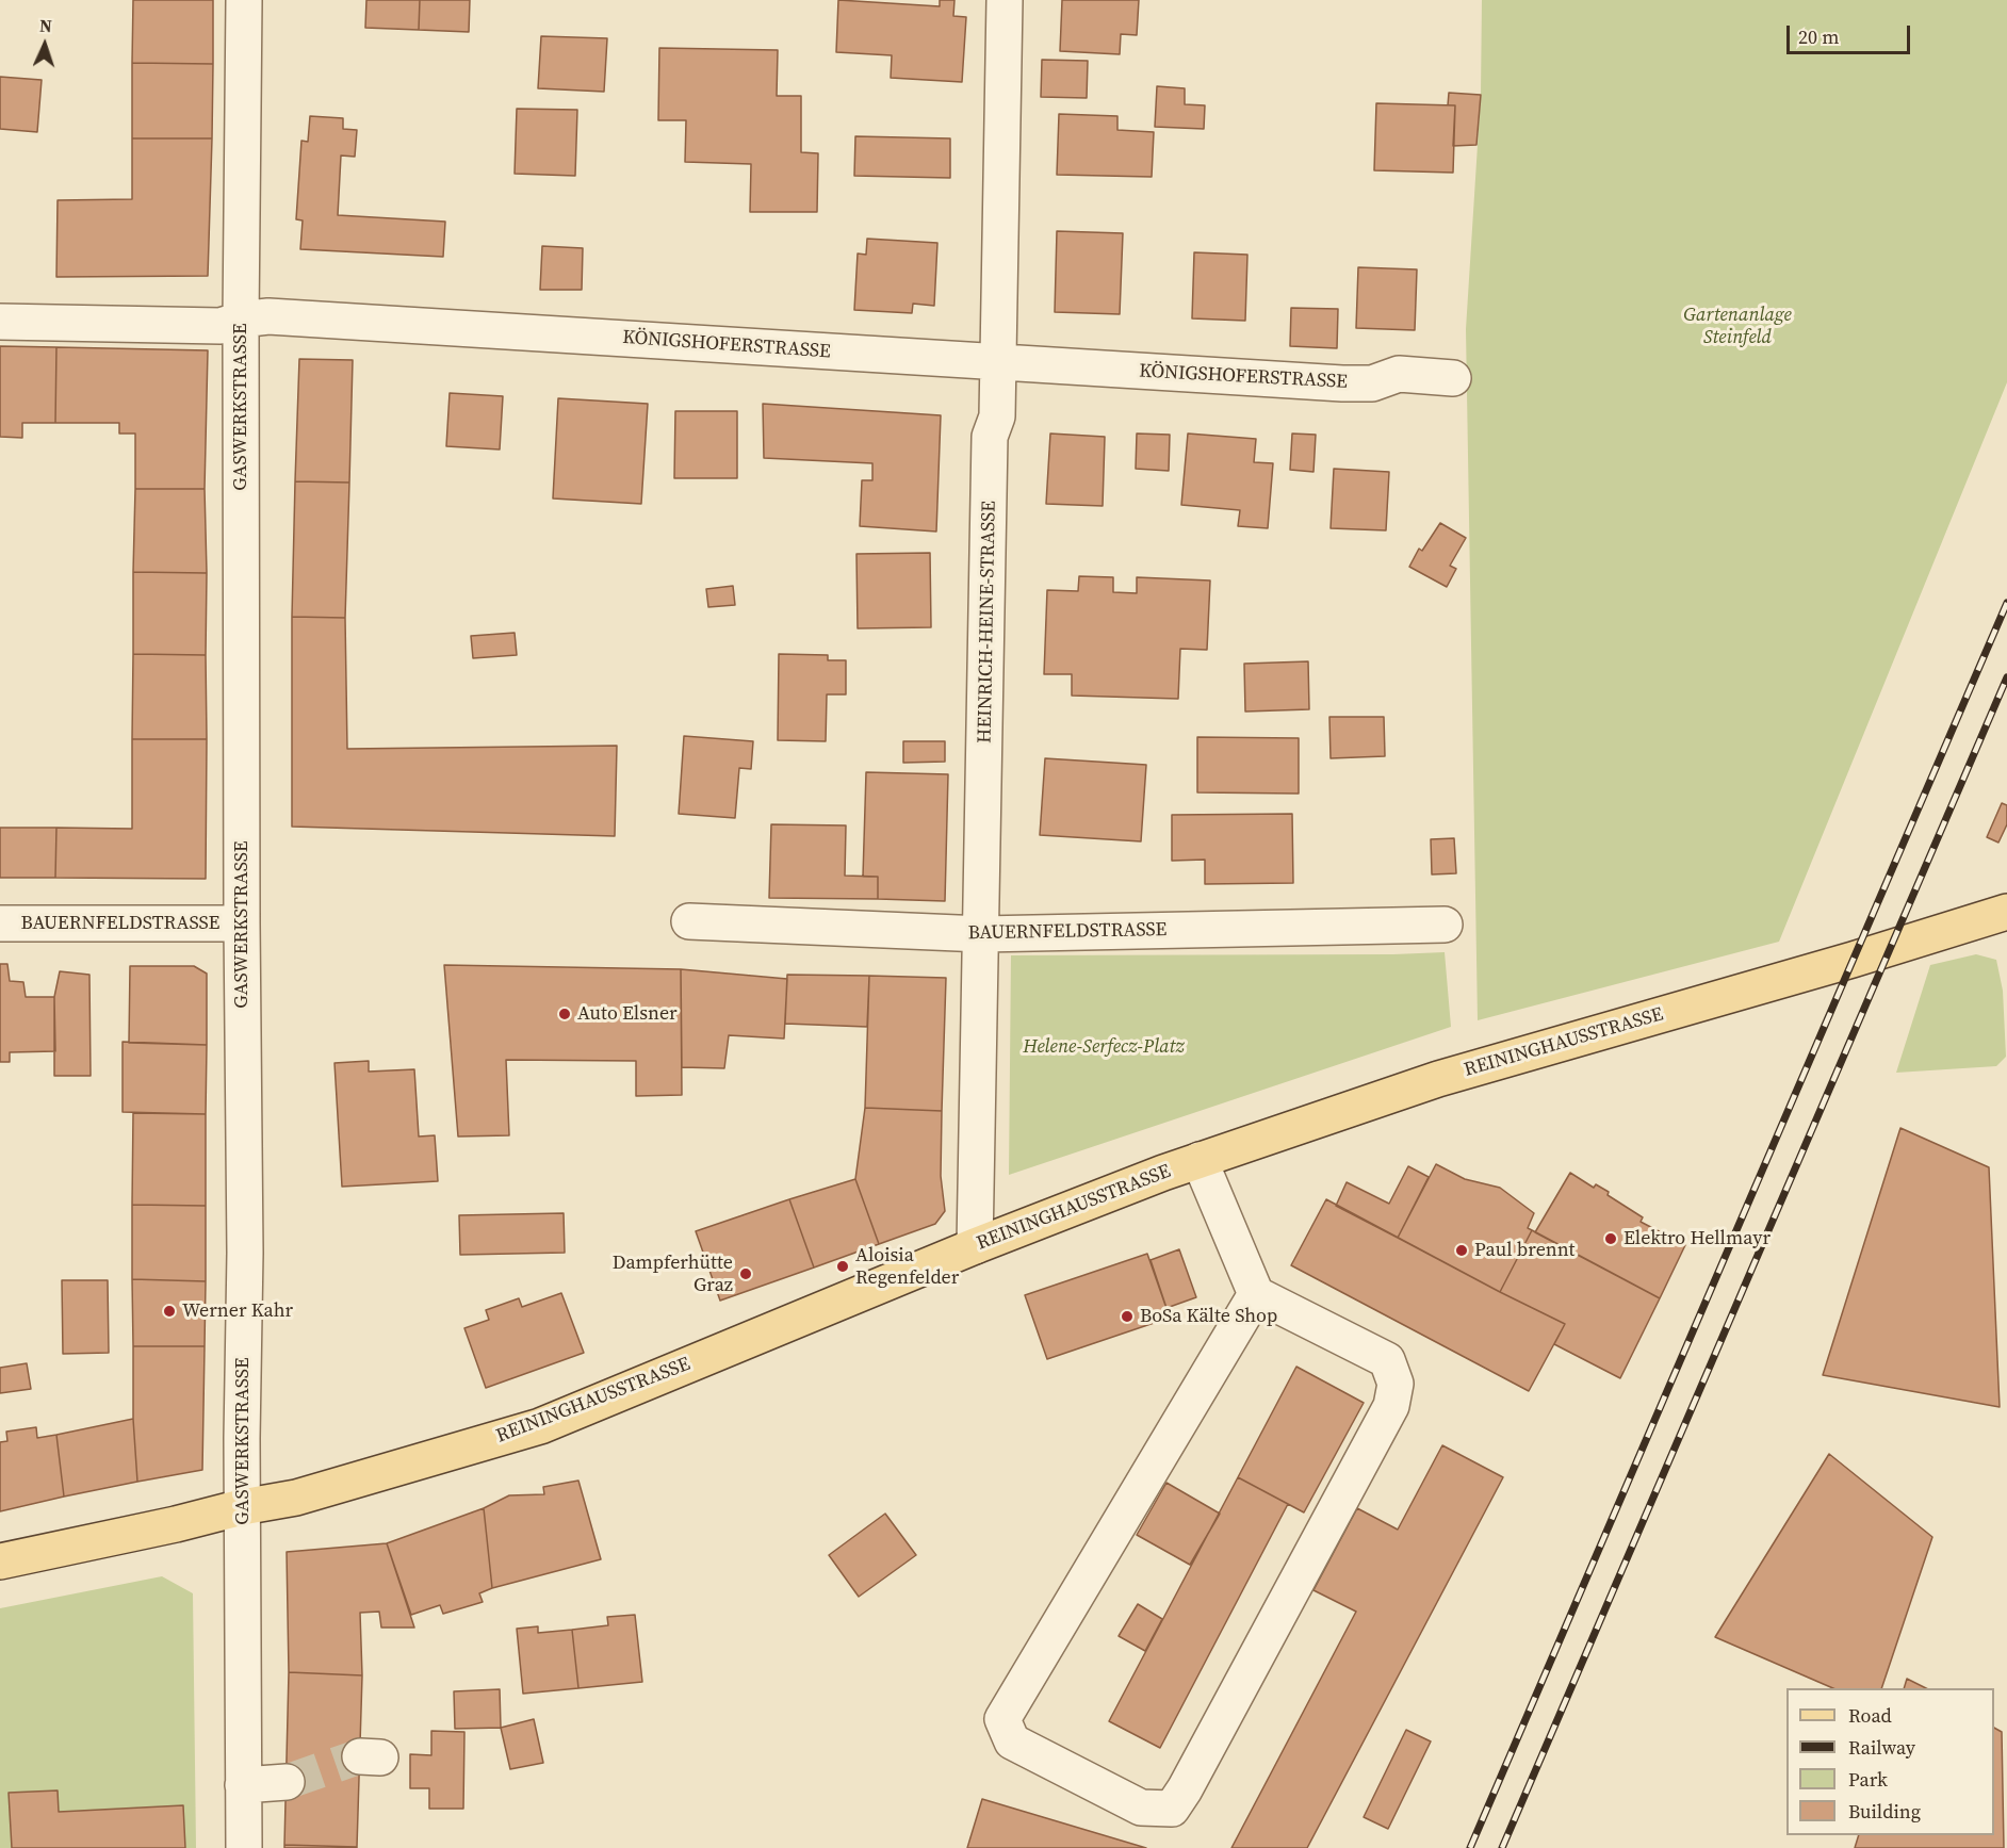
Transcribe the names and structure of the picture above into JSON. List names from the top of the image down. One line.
{"streets":{"main road":["REININGHAUSSTRASSE"],"street":["KÖNIGSHOFERSTRASSE","GASWERKSTRASSE","HEINRICH-HEINE-STRASSE","BAUERNFELDSTRASSE"]},"crossings":[["KÖNIGSHOFERSTRASSE","GASWERKSTRASSE"],["KÖNIGSHOFERSTRASSE","HEINRICH-HEINE-STRASSE"],["GASWERKSTRASSE","BAUERNFELDSTRASSE"],["GASWERKSTRASSE","REININGHAUSSTRASSE"],["HEINRICH-HEINE-STRASSE","BAUERNFELDSTRASSE"],["HEINRICH-HEINE-STRASSE","REININGHAUSSTRASSE"]],"parks":["Gartenanlage Steinfeld","Helene-Serfecz-Platz"],"places":["Auto Elsner","Elektro Hellmayr","Paul brennt","Aloisia Regenfelder","Dampferhütte Graz","Werner Kahr","BoSa Kälte Shop"],"legend":["Road","Railway","Park","Building"],"scale_bar":"20 m","north":"top"}
